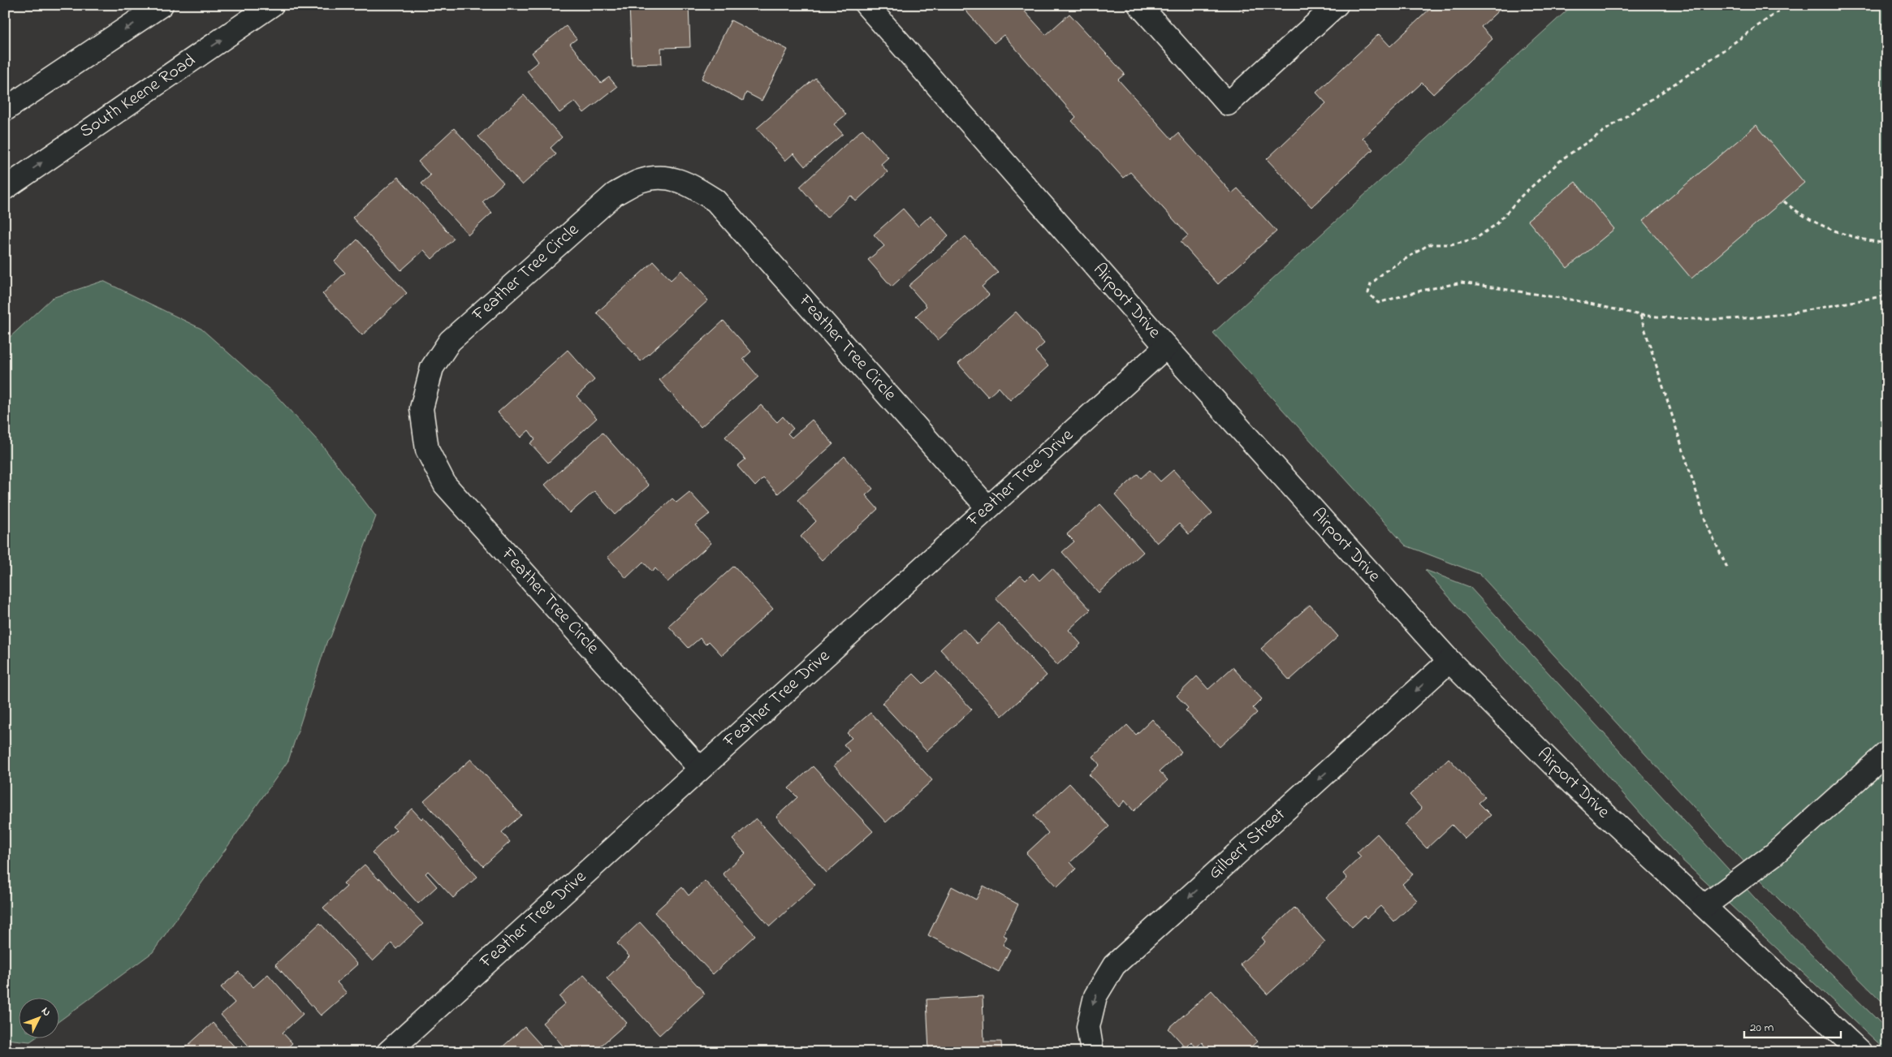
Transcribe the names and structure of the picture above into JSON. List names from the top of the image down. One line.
{"streets":{"street":["South Keene Road","Feather Tree Circle","Airport Drive","Feather Tree Drive","Gilbert Street"]},"crossings":[["Feather Tree Circle","Feather Tree Drive"],["Airport Drive","Feather Tree Drive"],["Airport Drive","Gilbert Street"]],"one_way":["Gilbert Street"],"scale_bar":"20 m","north":"top right"}
